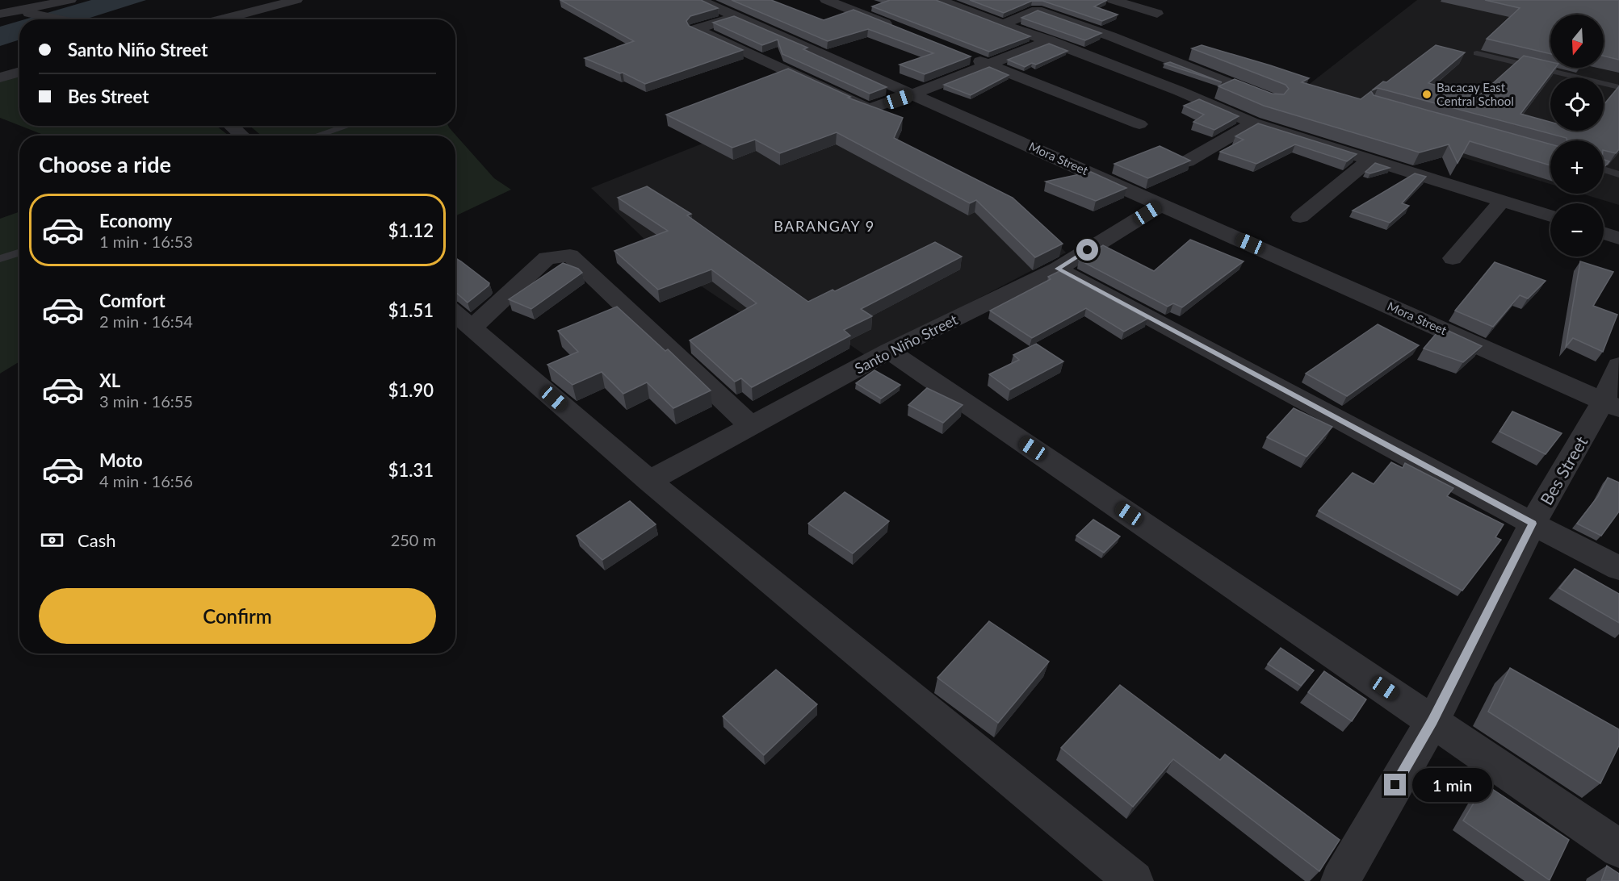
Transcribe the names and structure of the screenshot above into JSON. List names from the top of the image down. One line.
{"streets":{"street":["Mora Street","Santo Niño Street","Bes Street"]},"crossings":[["Mora Street","Santo Niño Street"],["Mora Street","Bes Street"]],"districts":["BARANGAY 9"],"places":["Bacacay East Central School"],"north":"bottom","page":{"map_buttons":["+","−"],"banner":["Santo Niño Street","Bes Street"],"heading":"Choose a ride","list":[{"name":"Economy","note":"1 min · 16:53","value":"$1.12"},{"name":"Comfort","note":"2 min · 16:54","value":"$1.51"},{"name":"XL","note":"3 min · 16:55","value":"$1.90"},{"name":"Moto","note":"4 min · 16:56","value":"$1.31"}],"pay":["Cash","250 m"],"buttons":"Confirm","bubble":"1 min"}}
